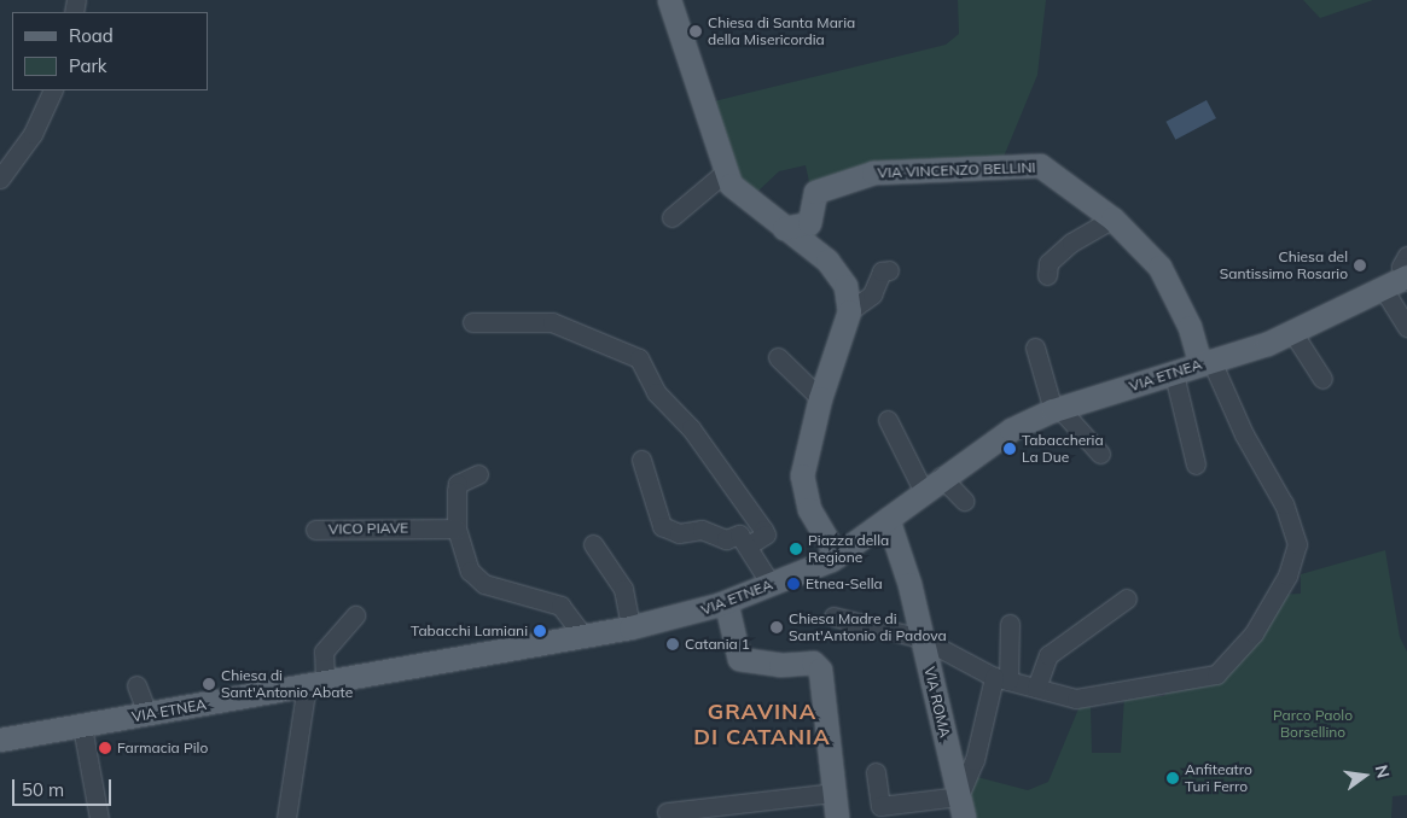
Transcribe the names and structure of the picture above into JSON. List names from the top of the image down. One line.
{"streets":{"main road":["VIA VINCENZO BELLINI","VIA ETNEA","VIA ROMA"],"street":["VICO PIAVE"]},"crossings":[["VIA VINCENZO BELLINI","VIA ETNEA"],["VIA ETNEA","VIA ROMA"]],"districts":["GRAVINA DI CATANIA"],"parks":["Parco Paolo Borsellino"],"places":["Chiesa di Santa Maria della Misericordia","Chiesa del Santissimo Rosario","Tabaccheria La Due","Piazza della Regione","Etnea-Sella","Chiesa Madre di Sant'Antonio di Padova","Tabacchi Lamiani","Catania 1","Chiesa di Sant'Antonio Abate","Farmacia Pilo","Anfiteatro Turi Ferro"],"legend":["Road","Park"],"scale_bar":"50 m","north":"right"}
